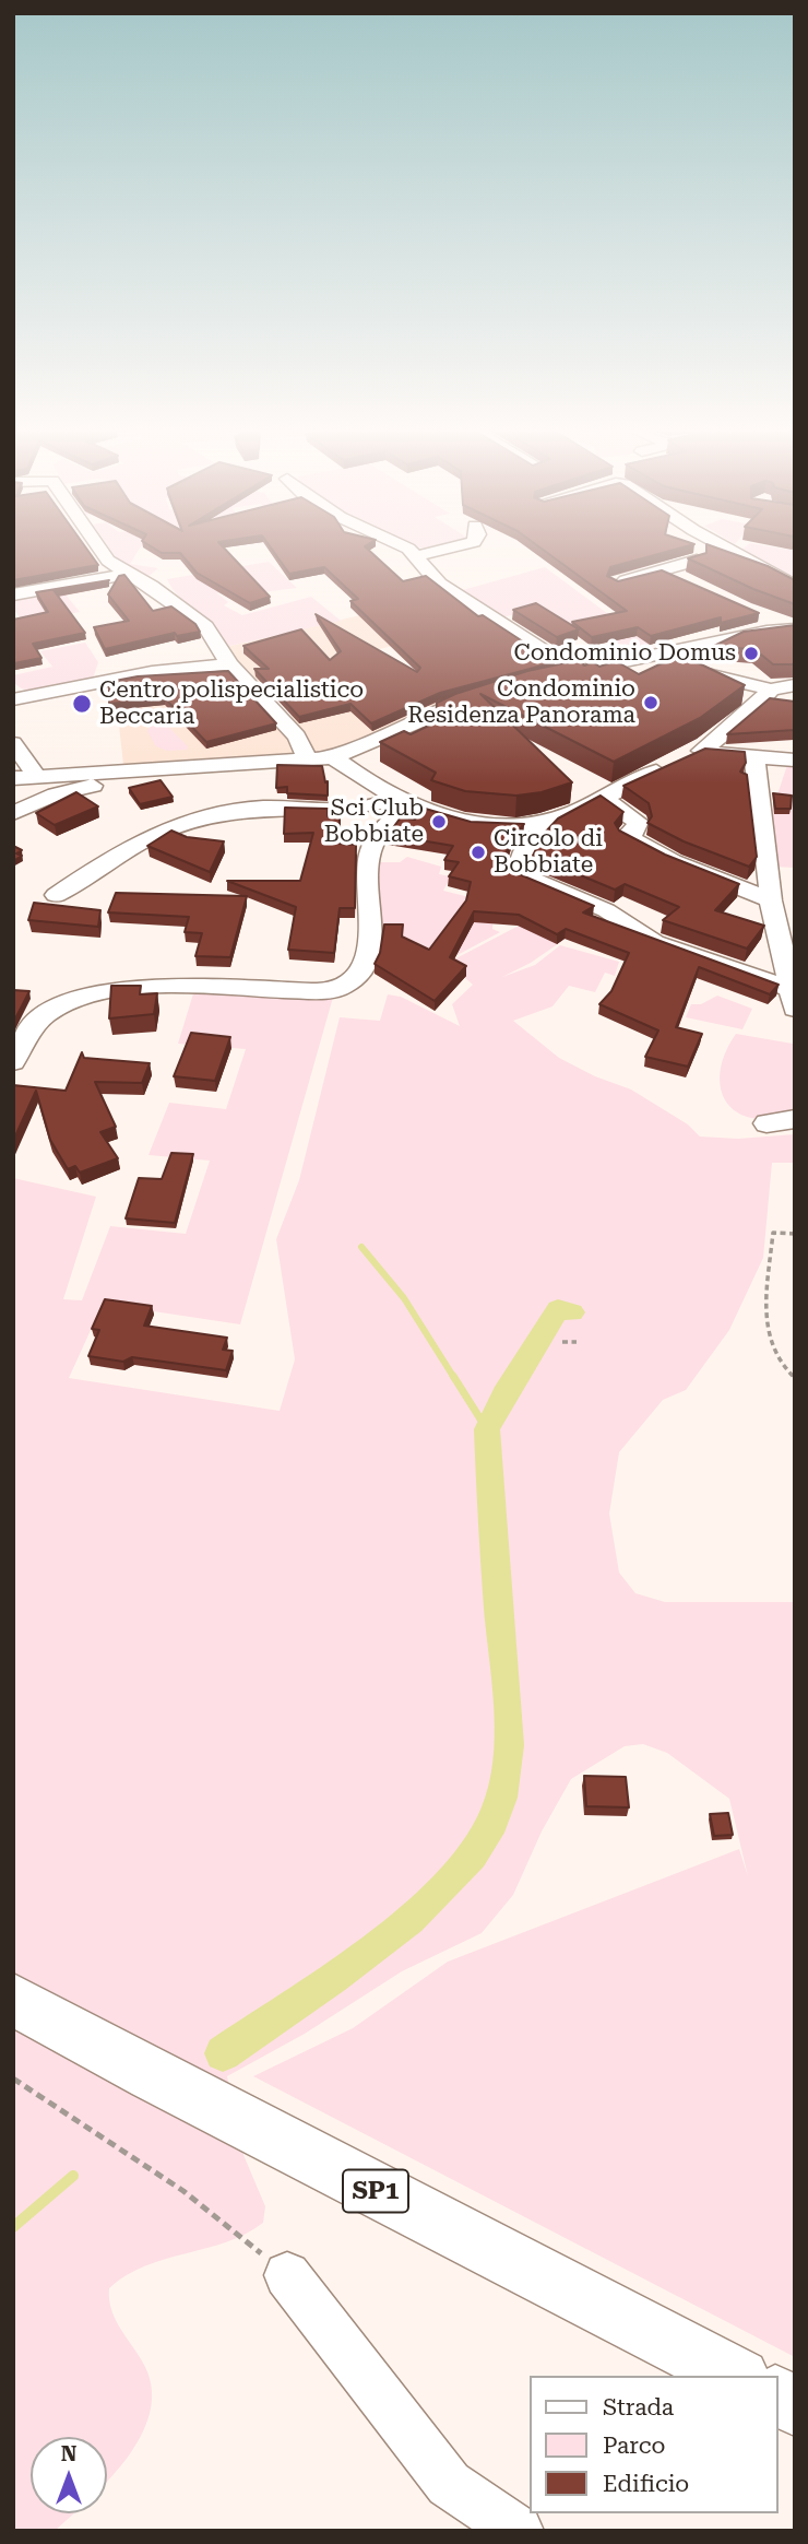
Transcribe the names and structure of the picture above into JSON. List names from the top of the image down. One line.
{"streets":{"main road":["SP1"]},"places":["Condominio Domus","Condominio Residenza Panorama","Centro polispecialistico Beccaria","Sci Club Bobbiate","Circolo di Bobbiate"],"legend":["Strada","Parco","Edificio"],"north":"top"}
